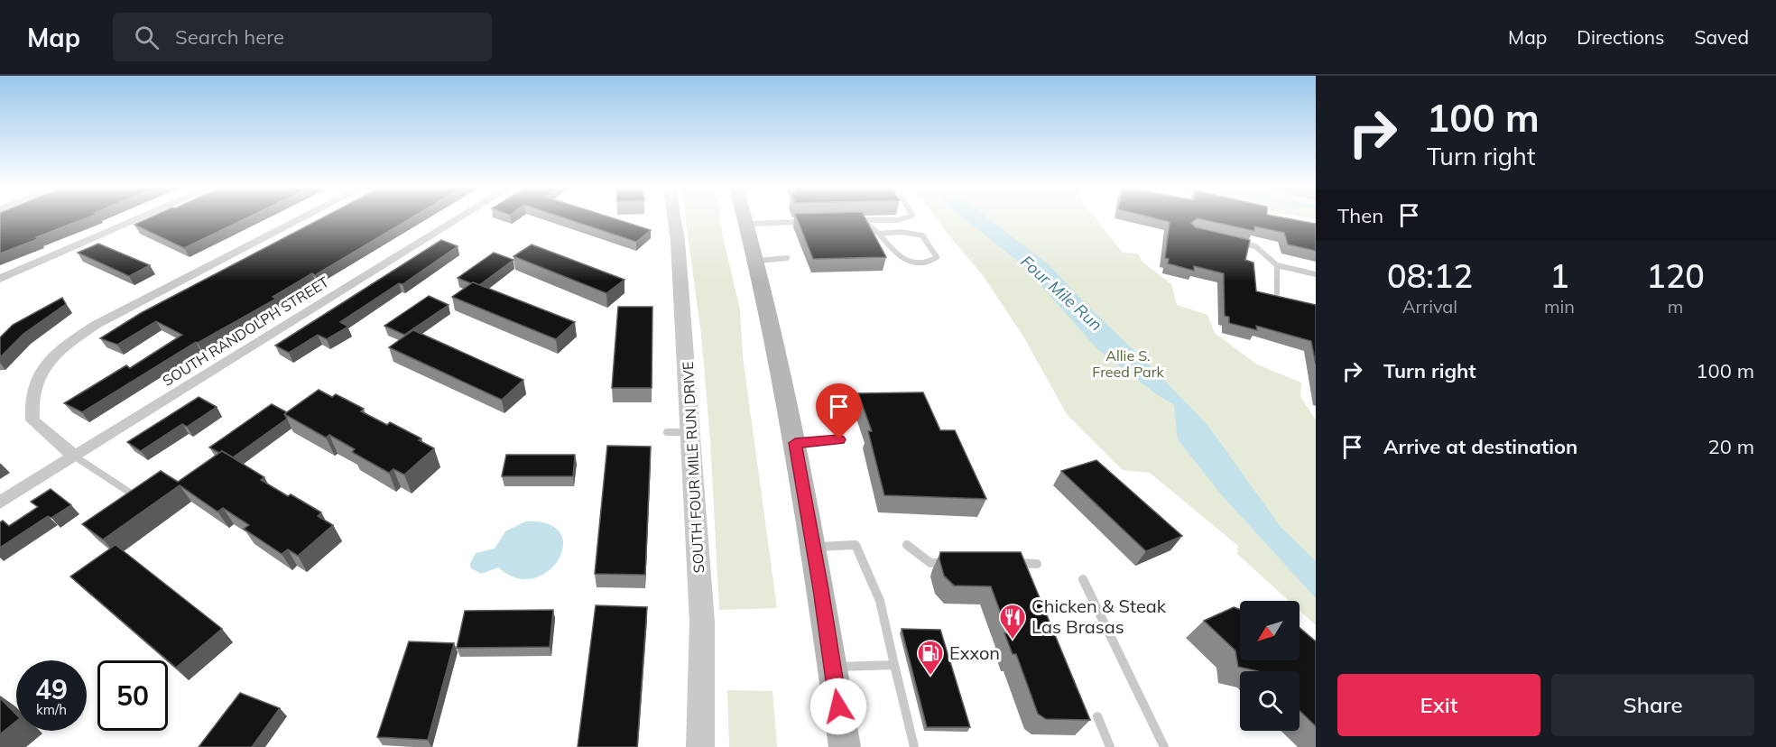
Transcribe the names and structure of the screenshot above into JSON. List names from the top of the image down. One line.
{"streets":{"street":["SOUTH RANDOLPH STREET","SOUTH FOUR MILE RUN DRIVE"]},"water":["Four Mile Run"],"parks":["Allie S. Freed Park"],"places":{"restaurant":["Chicken & Steak Las Brasas"],"fuel station":["Exxon"]},"north":"bottom left","page":{"header":"Map","search":"Search here","nav":["Map","Directions","Saved"],"turn":["100 m","Turn right"],"then":"Then","eta":["08:12","Arrival","1","min","120","m"],"list":[{"name":"Turn right","value":"100 m"},{"name":"Arrive at destination","value":"20 m"}],"speed":"49 km/h","limit":"50","buttons":["Exit","Share"]}}
